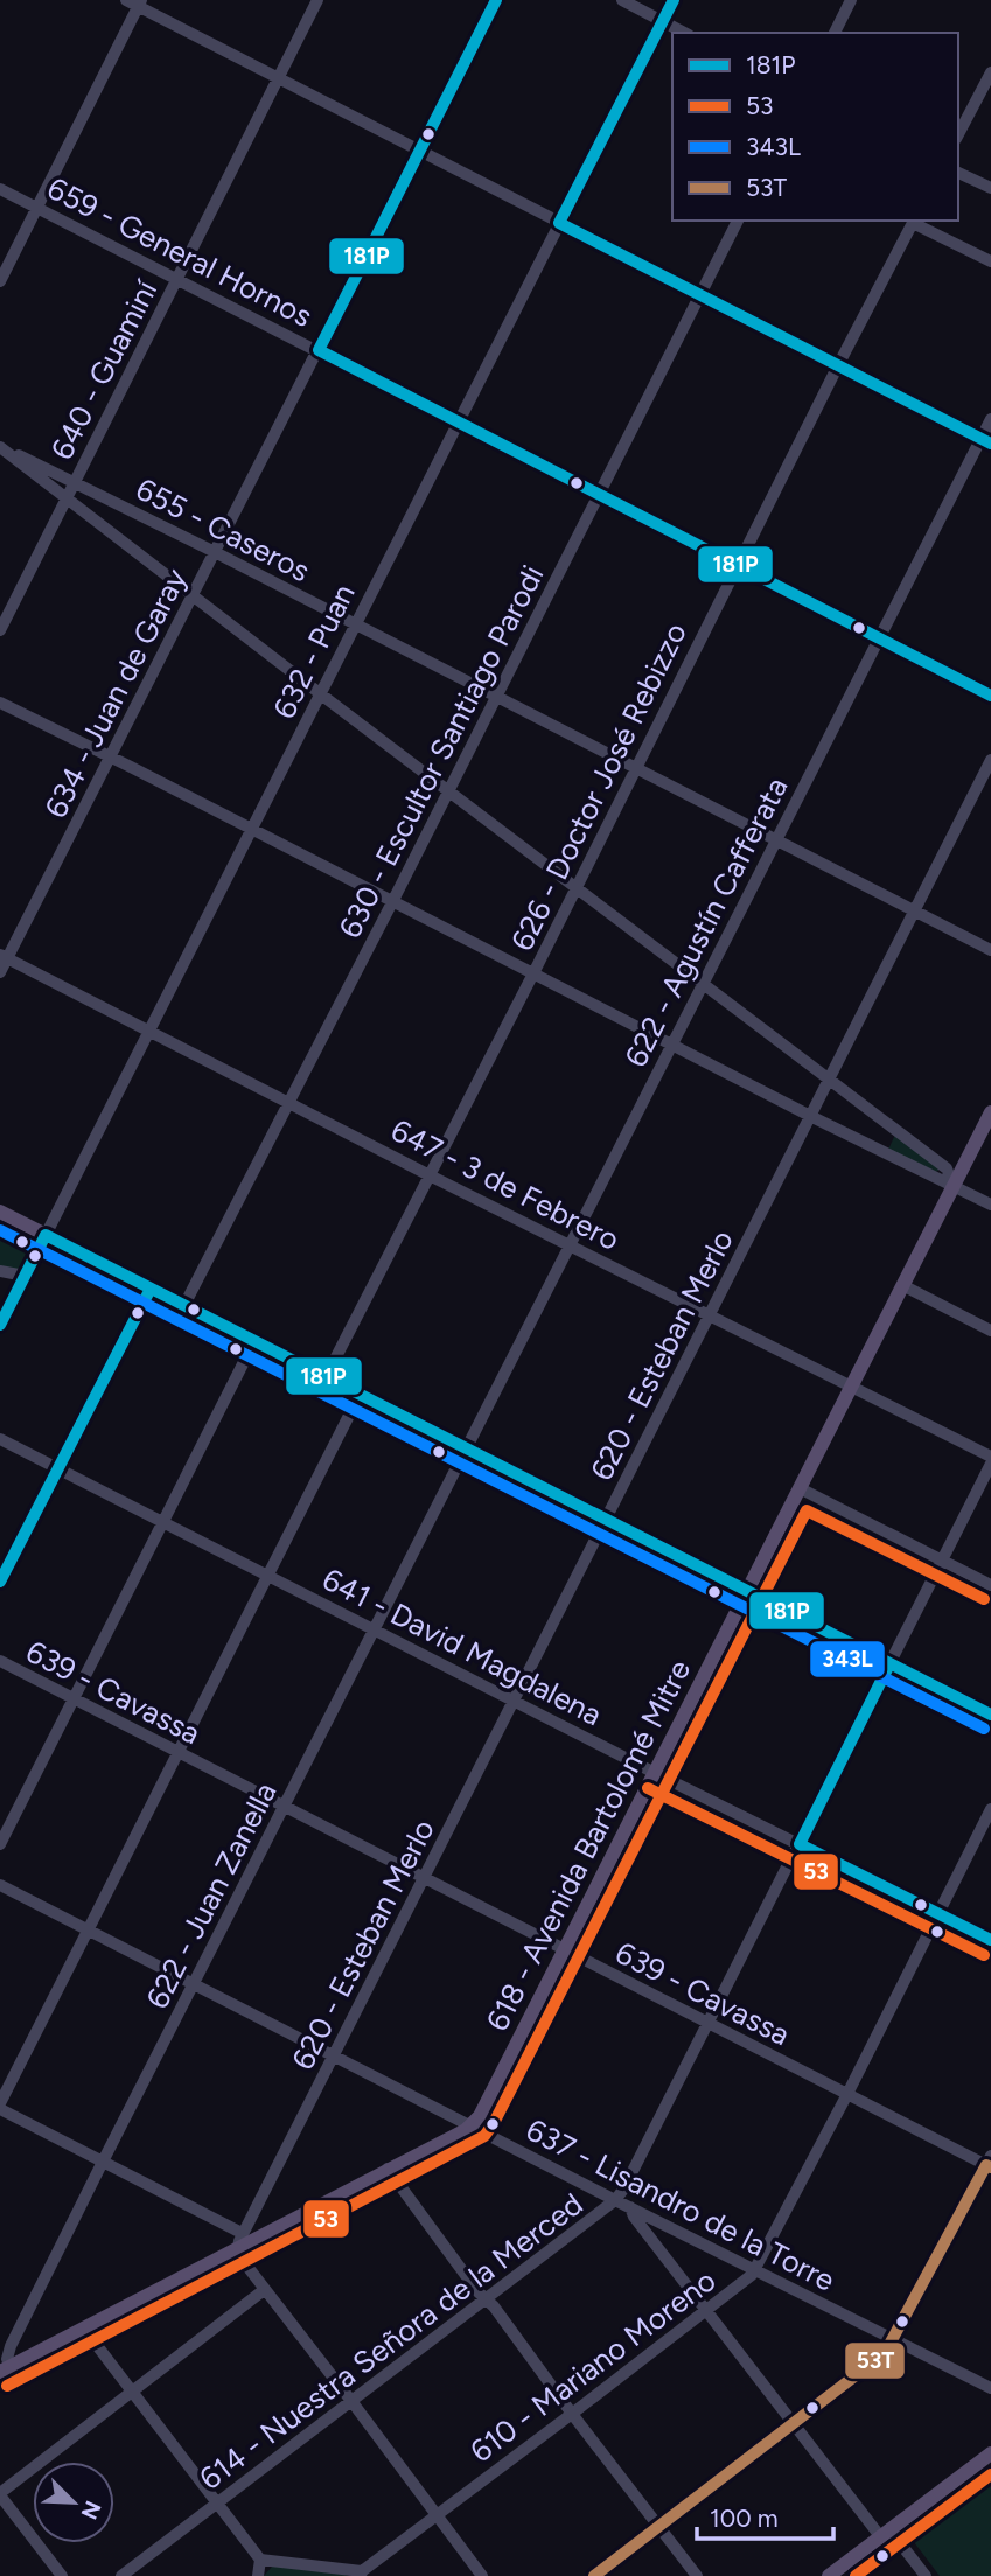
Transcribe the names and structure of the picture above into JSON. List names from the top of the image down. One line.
{"streets":{"main road":["618 - Avenida Bartolomé Mitre"],"street":["659 - General Hornos","640 - Guaminí","655 - Caseros","632 - Puan","634 - Juan de Garay","630 - Escultor Santiago Parodi","626 - Doctor José Rebizzo","622 - Agustín Cafferata","647 - 3 de Febrero","620 - Esteban Merlo","641 - David Magdalena","639 - Cavassa","622 - Juan Zanella","637 - Lisandro de la Torre","614 - Nuestra Señora de la Merced","610 - Mariano Moreno"]},"crossings":[["659 - General Hornos","640 - Guaminí"],["659 - General Hornos","632 - Puan"],["659 - General Hornos","634 - Juan de Garay"],["659 - General Hornos","630 - Escultor Santiago Parodi"],["659 - General Hornos","626 - Doctor José Rebizzo"],["659 - General Hornos","622 - Agustín Cafferata"],["640 - Guaminí","655 - Caseros"],["655 - Caseros","632 - Puan"],["655 - Caseros","634 - Juan de Garay"],["655 - Caseros","630 - Escultor Santiago Parodi"],["655 - Caseros","626 - Doctor José Rebizzo"],["655 - Caseros","622 - Agustín Cafferata"],["655 - Caseros","620 - Esteban Merlo"],["632 - Puan","647 - 3 de Febrero"],["634 - Juan de Garay","647 - 3 de Febrero"],["630 - Escultor Santiago Parodi","647 - 3 de Febrero"],["626 - Doctor José Rebizzo","647 - 3 de Febrero"],["622 - Agustín Cafferata","647 - 3 de Febrero"],["622 - Agustín Cafferata","622 - Juan Zanella"],["647 - 3 de Febrero","620 - Esteban Merlo"],["647 - 3 de Febrero","618 - Avenida Bartolomé Mitre"],["620 - Esteban Merlo","641 - David Magdalena"],["620 - Esteban Merlo","639 - Cavassa"],["620 - Esteban Merlo","637 - Lisandro de la Torre"],["641 - David Magdalena","618 - Avenida Bartolomé Mitre"],["641 - David Magdalena","622 - Juan Zanella"],["641 - David Magdalena","614 - Nuestra Señora de la Merced"],["641 - David Magdalena","610 - Mariano Moreno"],["639 - Cavassa","618 - Avenida Bartolomé Mitre"],["639 - Cavassa","622 - Juan Zanella"],["639 - Cavassa","614 - Nuestra Señora de la Merced"],["639 - Cavassa","610 - Mariano Moreno"],["618 - Avenida Bartolomé Mitre","637 - Lisandro de la Torre"],["622 - Juan Zanella","637 - Lisandro de la Torre"],["637 - Lisandro de la Torre","614 - Nuestra Señora de la Merced"],["637 - Lisandro de la Torre","610 - Mariano Moreno"]],"lines":["transit line 181P","transit line 343L","transit line 53","transit line 53T"],"legend":["181P","53","343L","53T"],"scale_bar":"100 m","north":"bottom right"}
